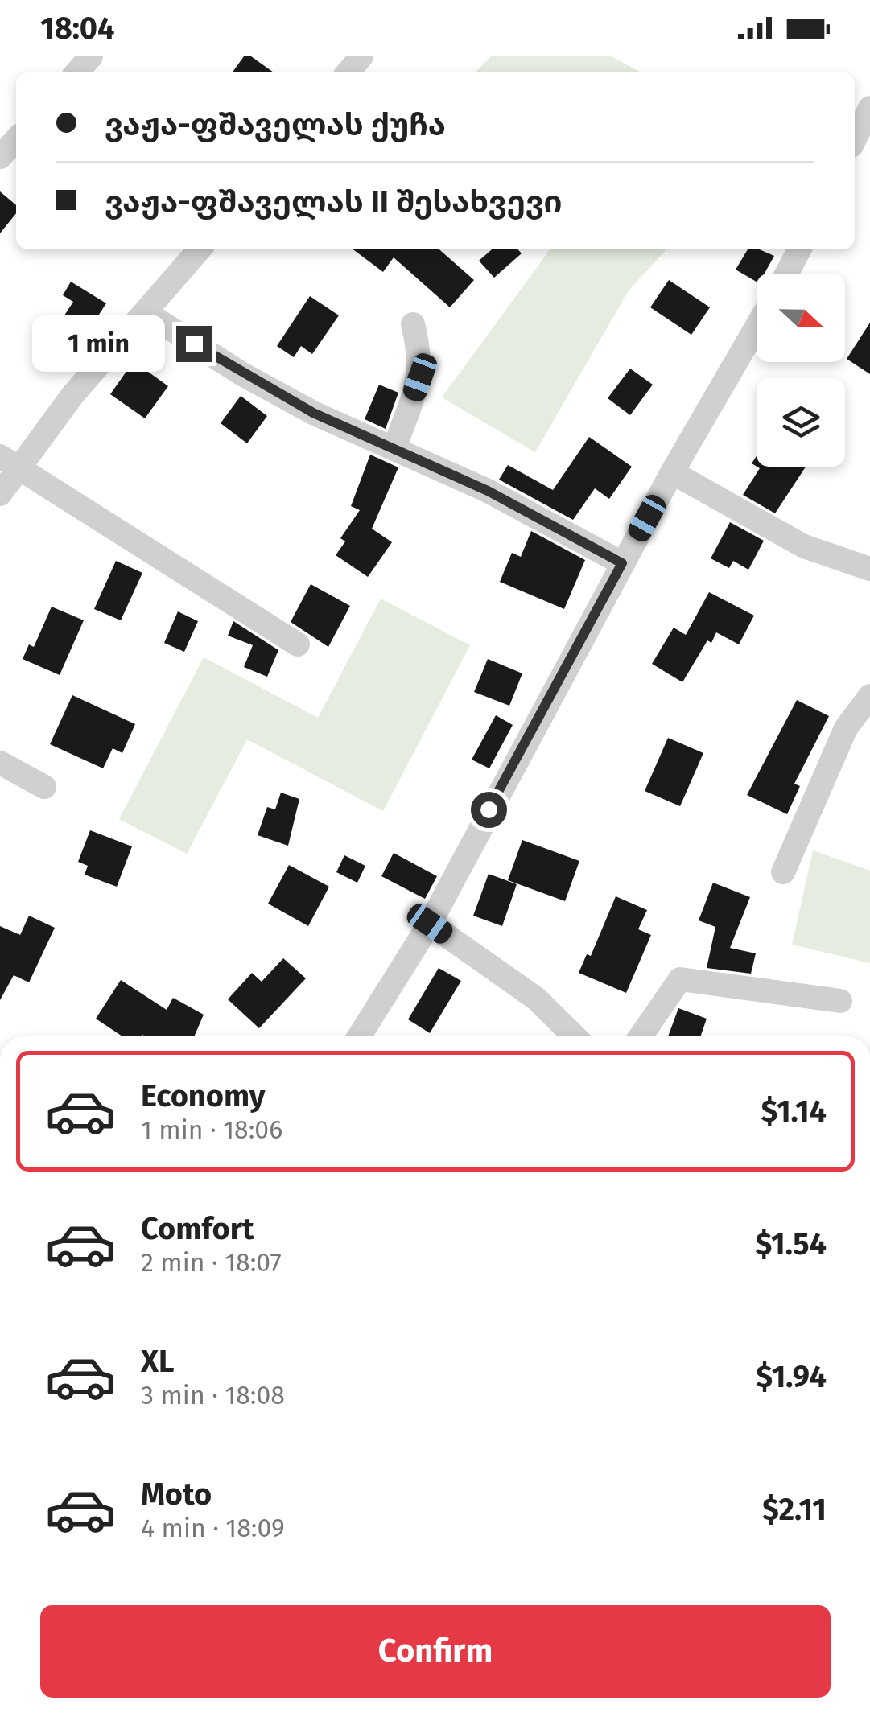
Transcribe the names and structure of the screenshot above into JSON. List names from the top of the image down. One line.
{"north":"right","page":{"status":"18:04","banner":["ვაჟა-ფშაველას ქუჩა","ვაჟა-ფშაველას II შესახვევი"],"bubble":"1 min","list":[{"name":"Economy","note":"1 min · 18:06","value":"$1.14"},{"name":"Comfort","note":"2 min · 18:07","value":"$1.54"},{"name":"XL","note":"3 min · 18:08","value":"$1.94"},{"name":"Moto","note":"4 min · 18:09","value":"$2.11"}],"buttons":"Confirm"}}
